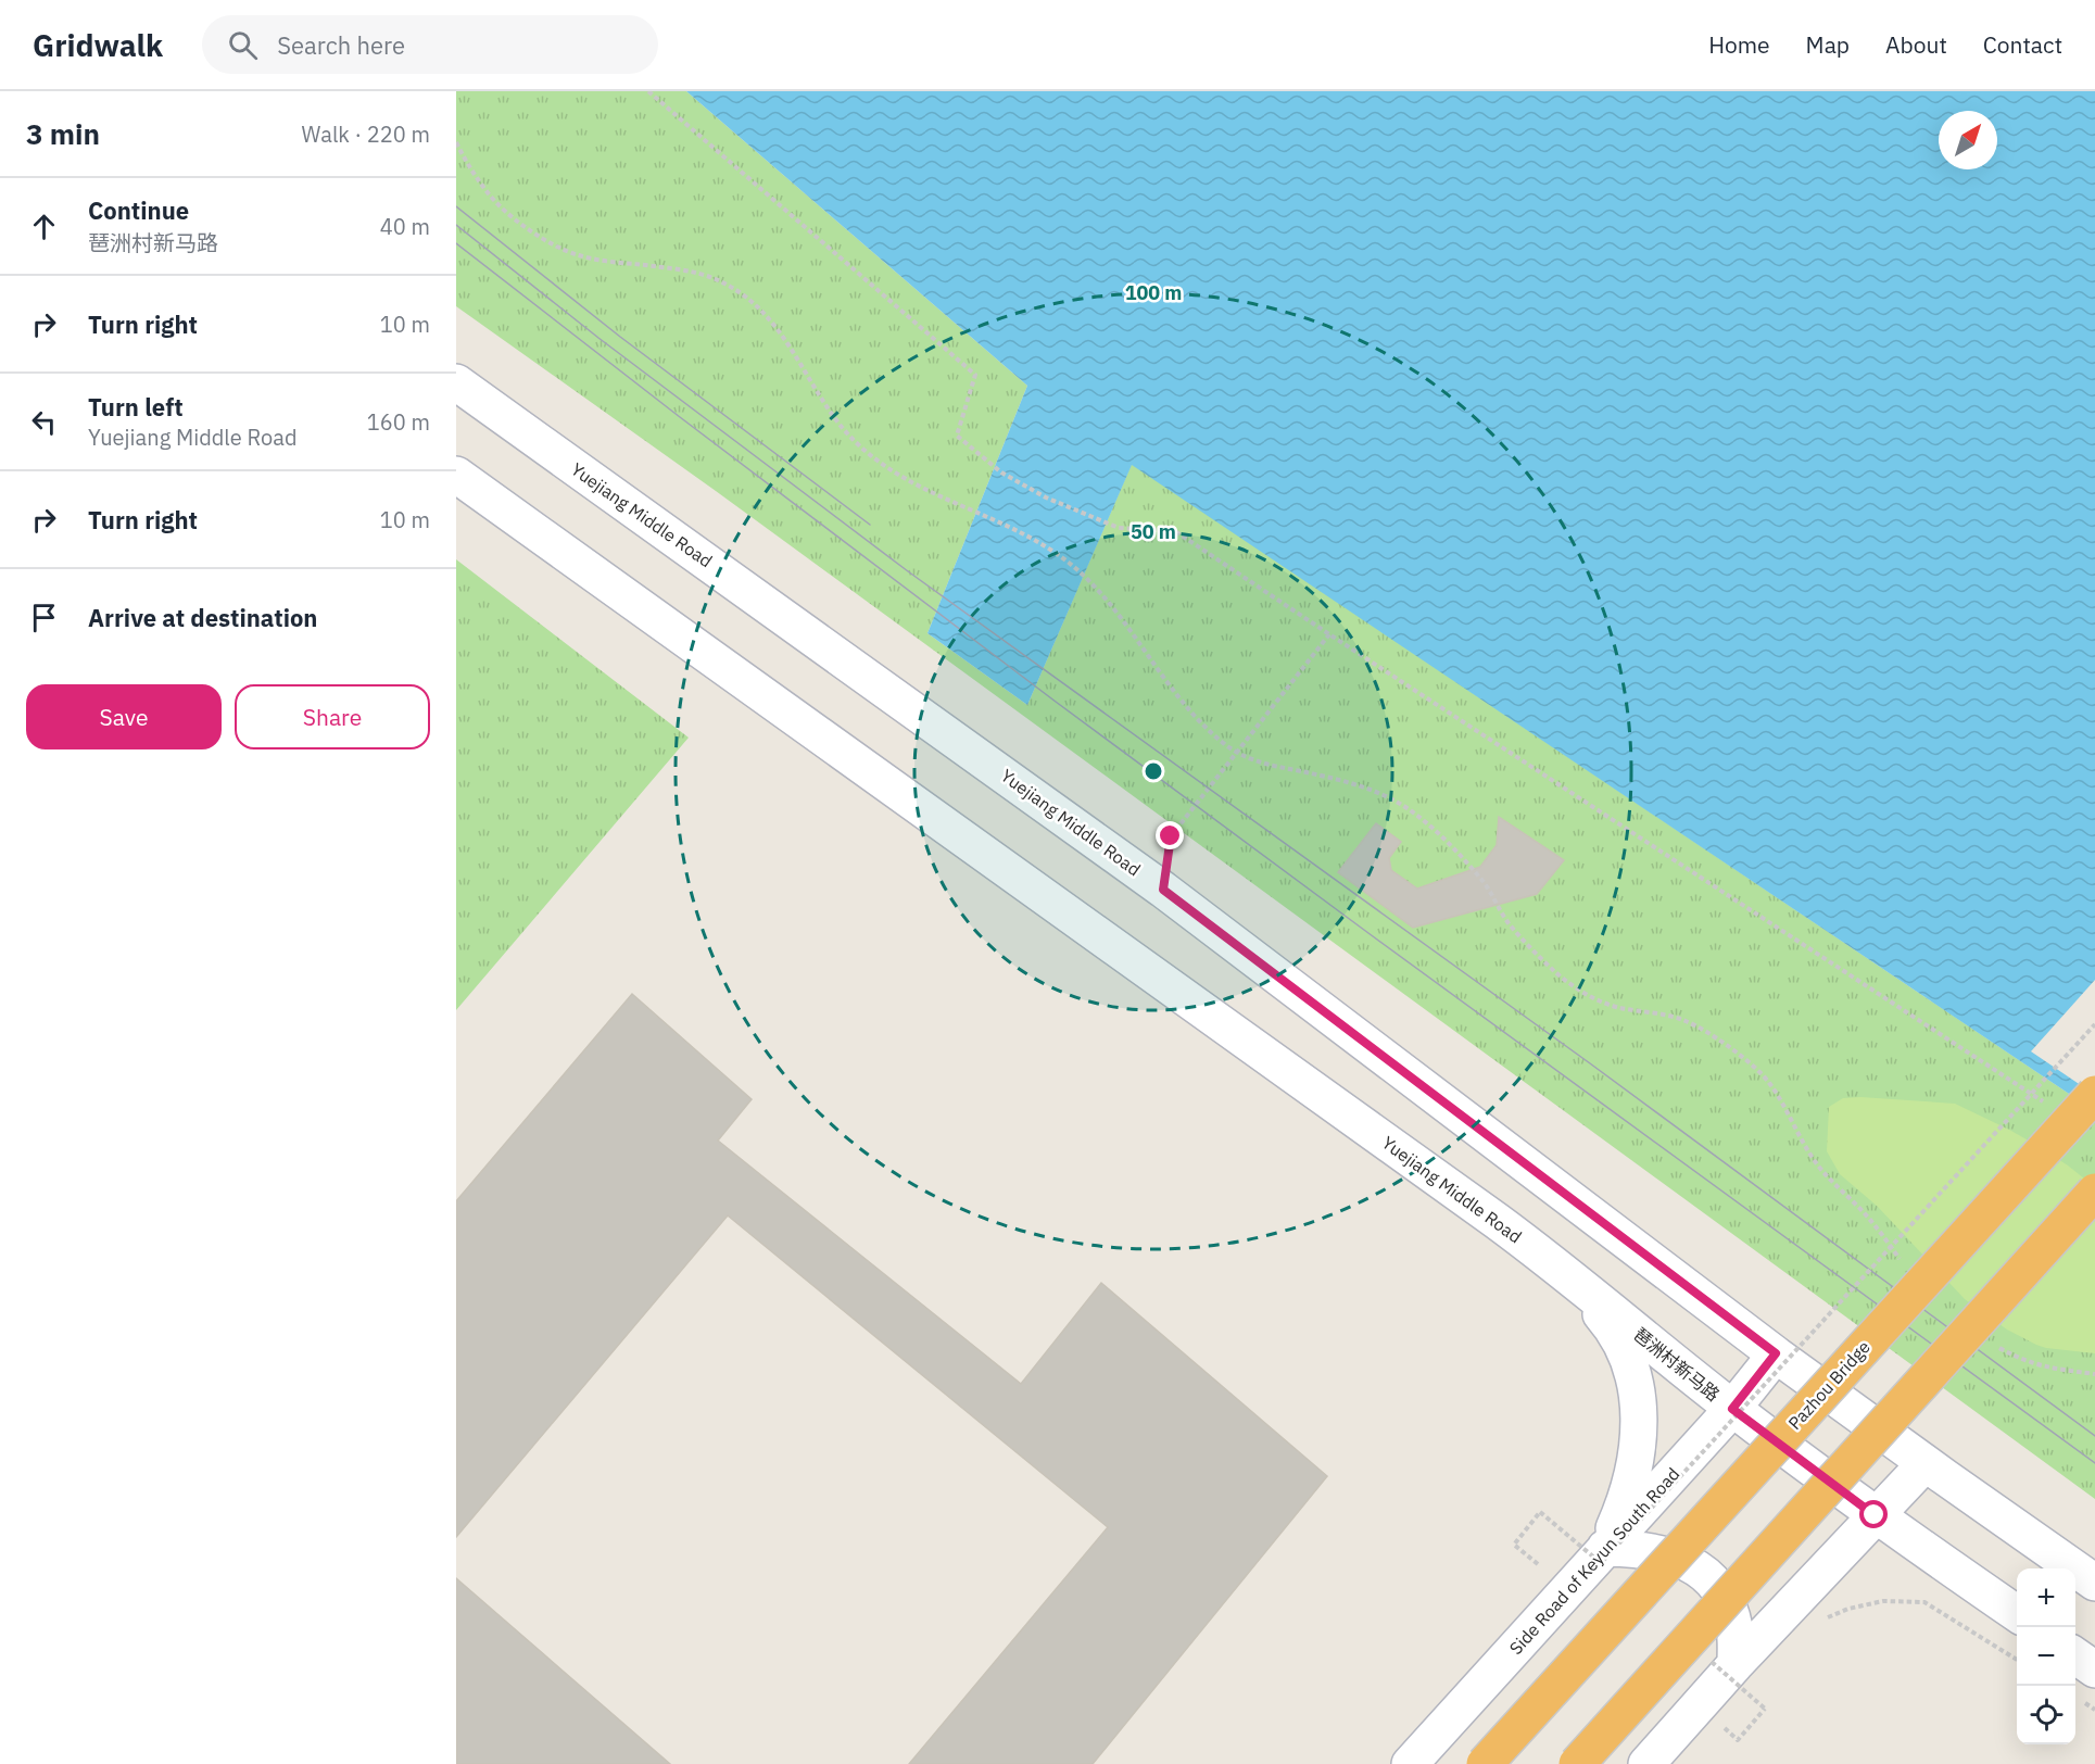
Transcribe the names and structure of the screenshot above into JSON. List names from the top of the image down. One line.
{"streets":{"highway":["Pazhou Bridge"],"main road":["Yuejiang Middle Road","琶洲村新马路","Side Road of Keyun South Road"]},"crossings":[["Yuejiang Middle Road","琶洲村新马路"],["Yuejiang Middle Road","Side Road of Keyun South Road"],["琶洲村新马路","Side Road of Keyun South Road"]],"north":"top right","page":{"header":"Gridwalk","search":"Search here","nav":["Home","Map","About","Contact"],"heading":["3 min","Walk · 220 m"],"list":[["Continue","琶洲村新马路","40 m"],["Turn right","10 m"],["Turn left","Yuejiang Middle Road","160 m"],["Turn right","10 m"],"Arrive at destination"],"buttons":["Save","Share"],"map_buttons":["+","−"]},"rings":["100 m","50 m"]}
